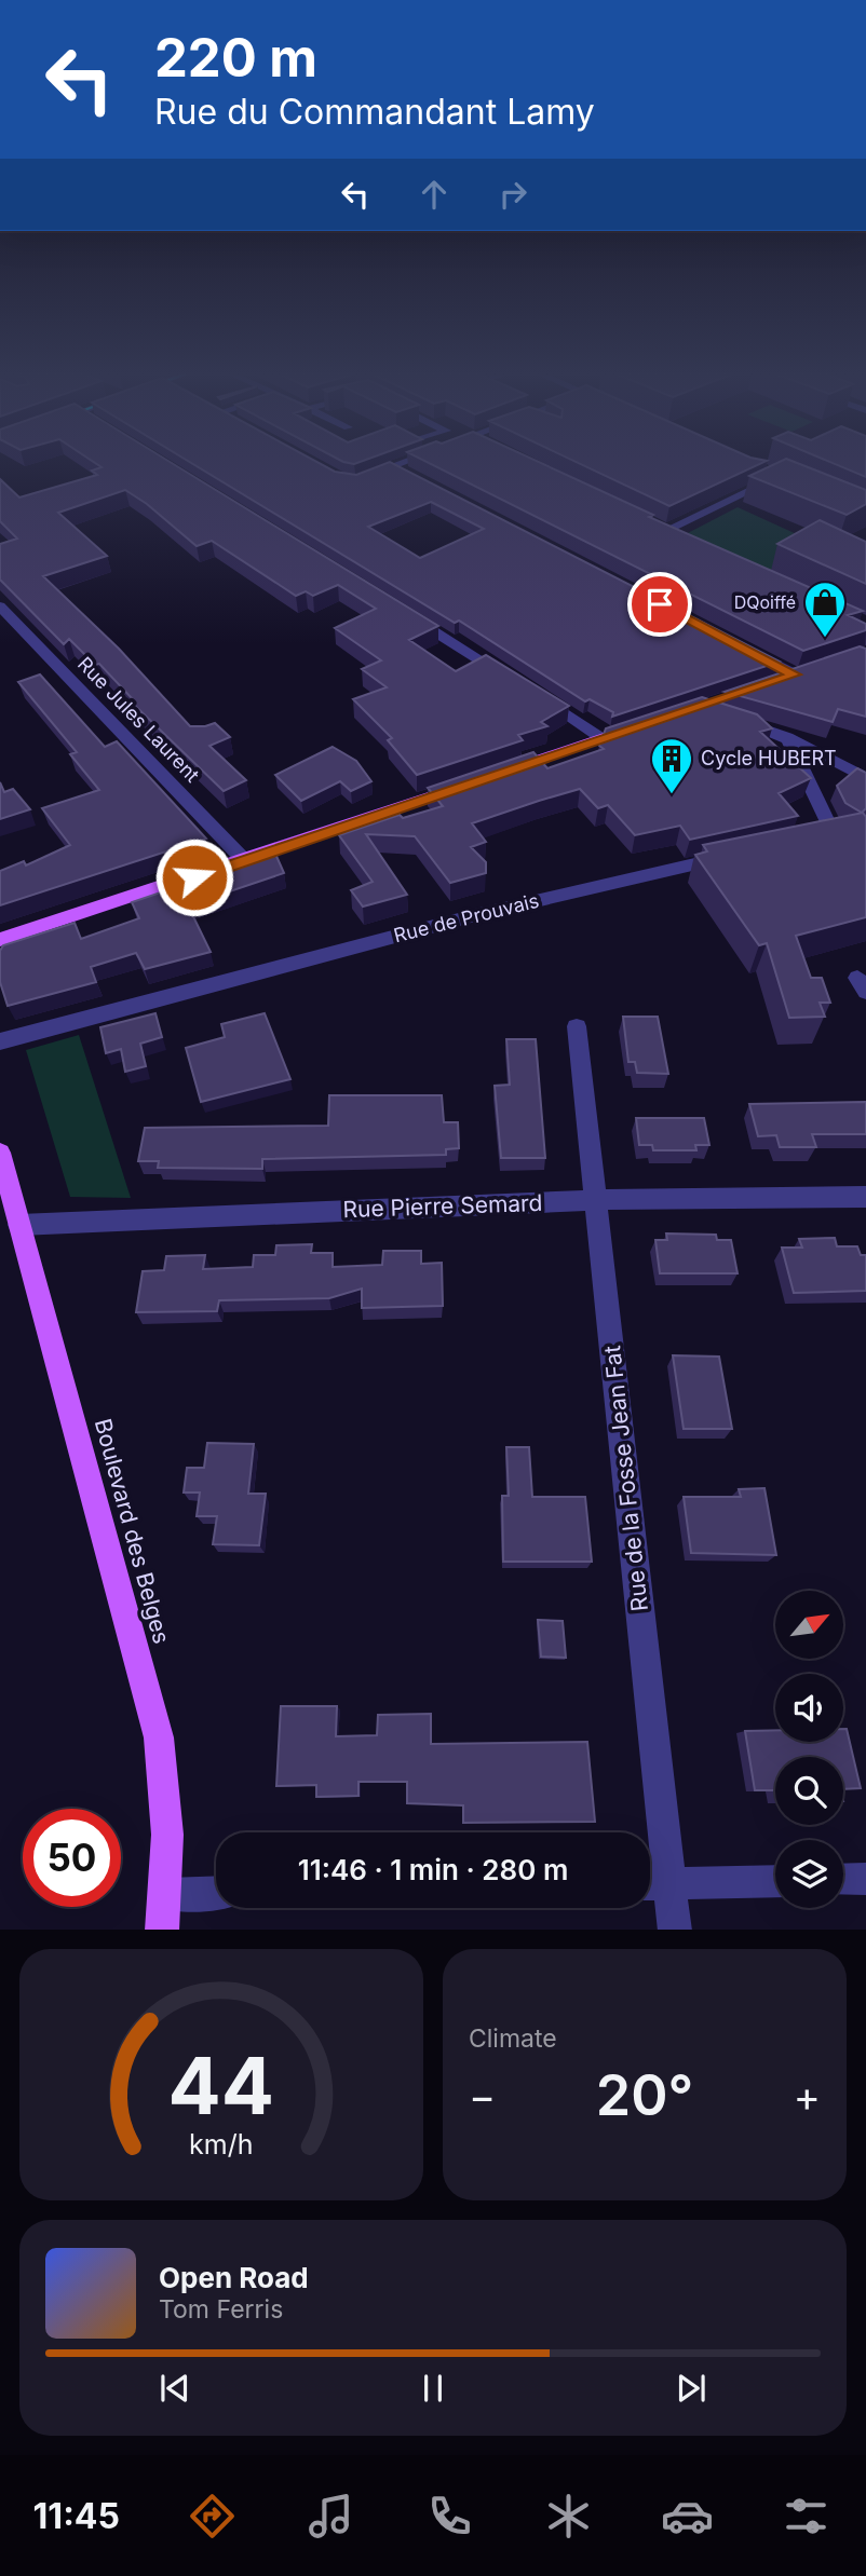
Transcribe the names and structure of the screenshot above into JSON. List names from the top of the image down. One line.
{"streets":{"main road":["Boulevard des Belges"],"street":["Rue Jules Laurent","Rue de Prouvais","Rue Pierre Semard","Rue de la Fosse Jean Fat"]},"crossings":[["Rue Pierre Semard","Rue de la Fosse Jean Fat"],["Rue Pierre Semard","Boulevard des Belges"]],"places":{"shop":["DQoiffé"],"building":["Cycle HUBERT"]},"north":"top right","page":{"turn":["220 m","Rue du Commandant Lamy"],"limit":"50","trip":"11:46 · 1 min · 280 m","tile":"Climate","heat":["−","20°","+"],"song":["Open Road","Tom Ferris"],"tabs":"11:45","gauge":["44","km/h"]}}
